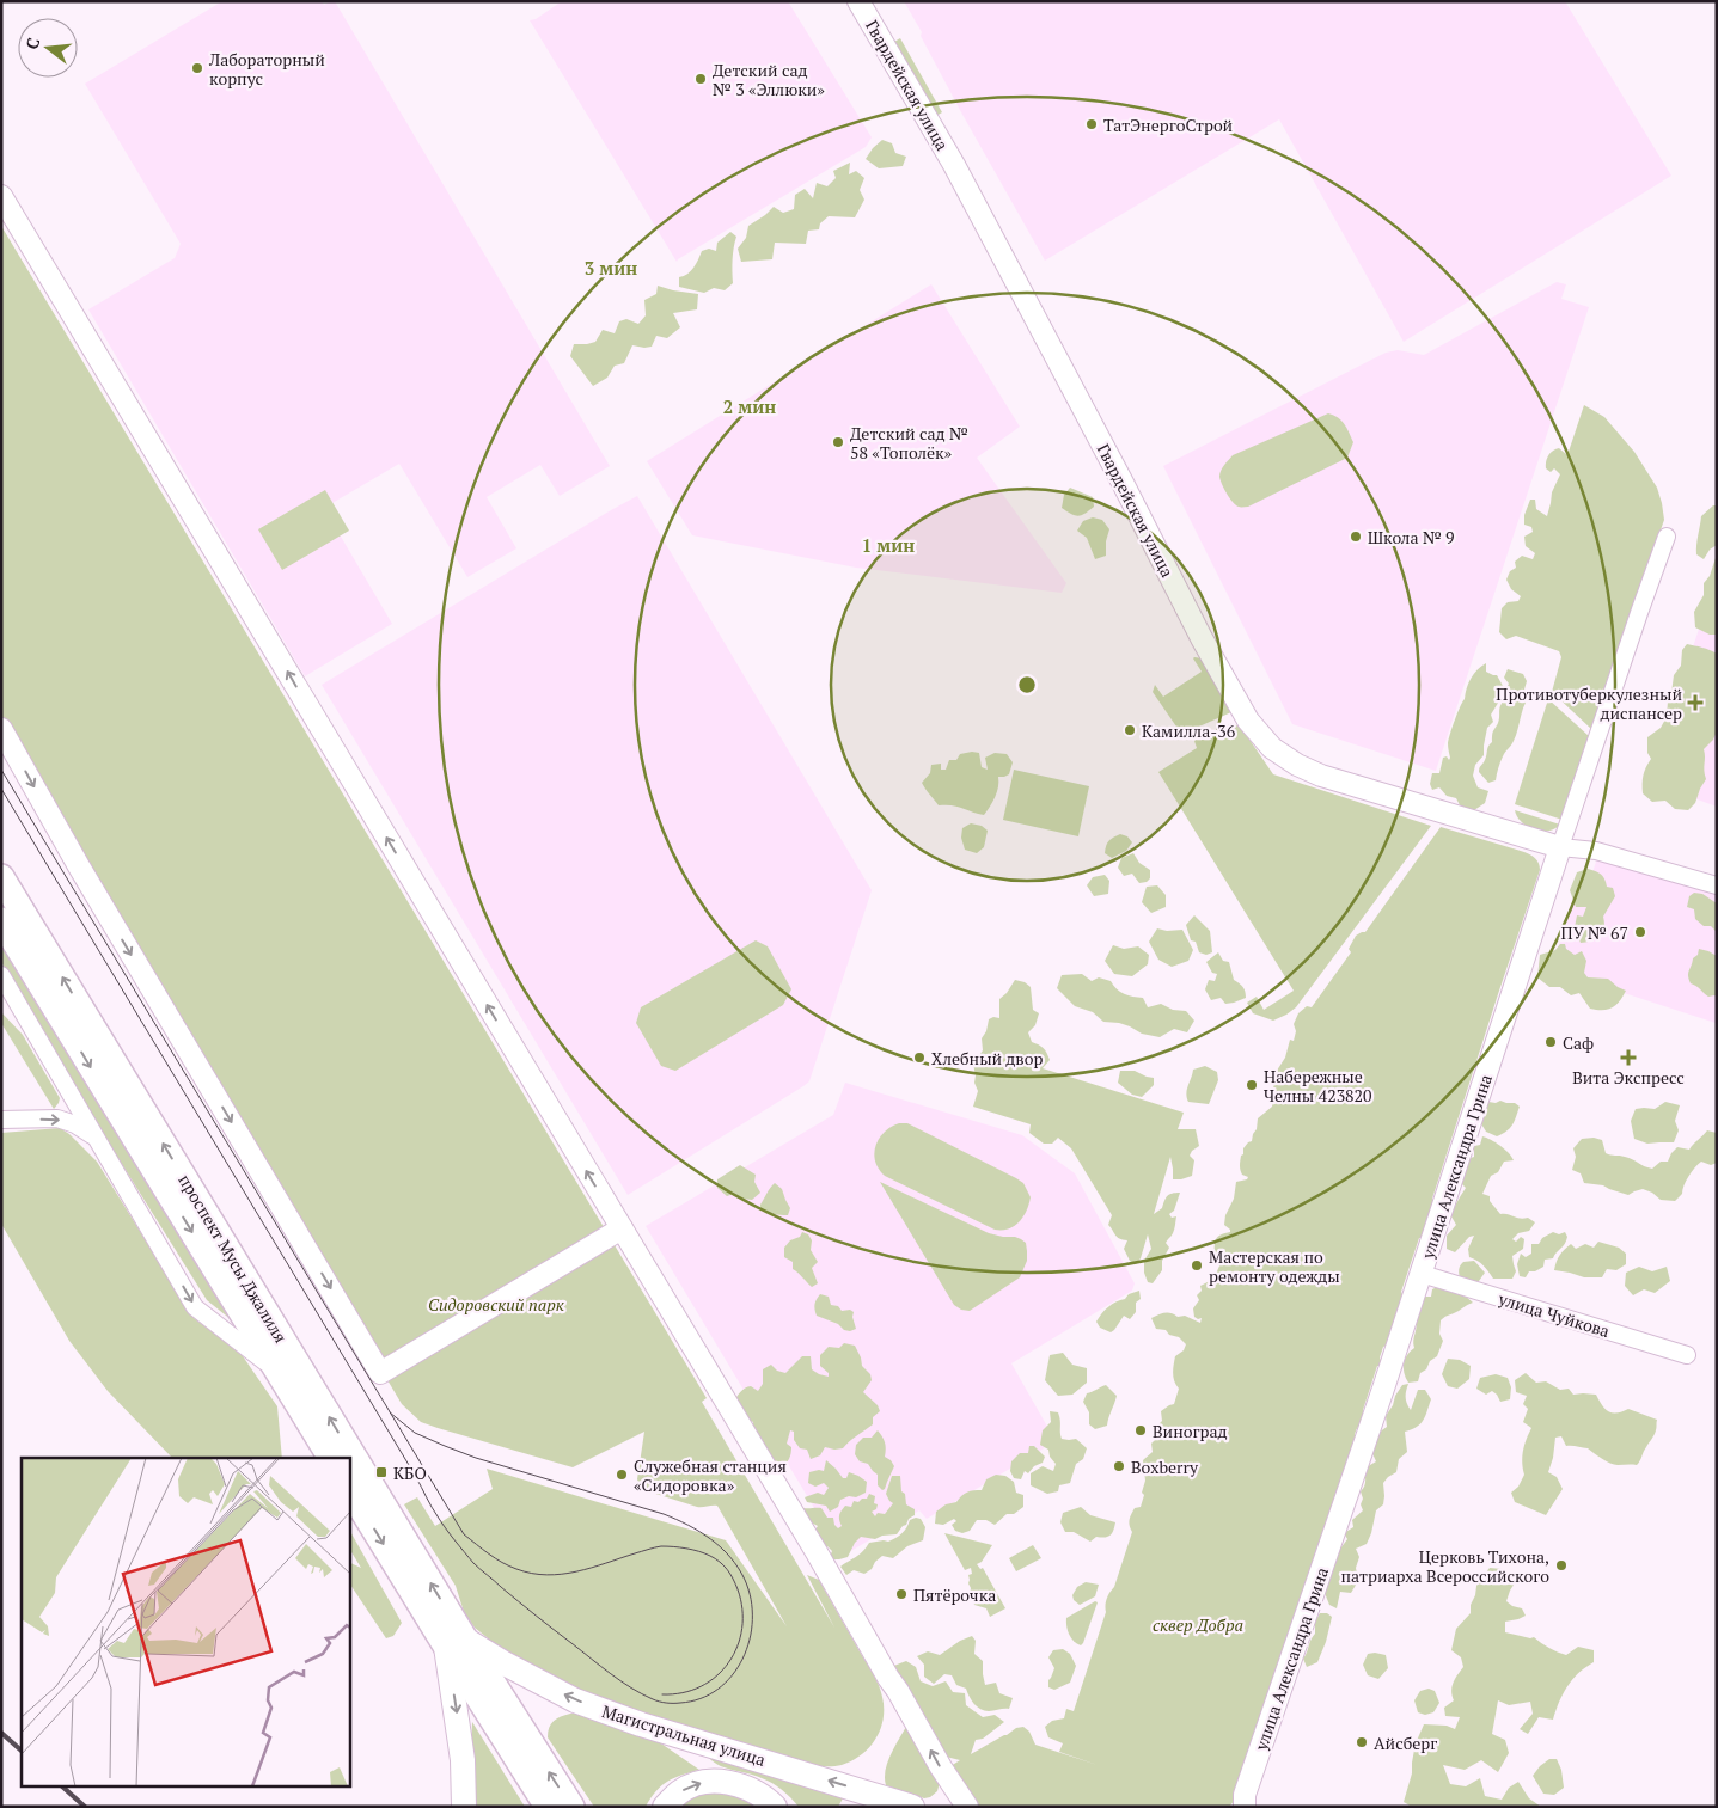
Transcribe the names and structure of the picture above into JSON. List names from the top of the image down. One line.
{"streets":{"main road":["проспект Мусы Джалиля","Магистральная улица"],"street":["Гвардейская улица","улица Александра Грина","улица Чуйкова"]},"crossings":[["Гвардейская улица","улица Александра Грина"],["улица Александра Грина","улица Чуйкова"],["проспект Мусы Джалиля","Магистральная улица"]],"one_way":["Магистральная улица"],"parks":["Сидоровский парк","сквер Добра"],"places":{"other":["Лабораторный корпус","Детский сад № 3 «Эллюки»","ТатЭнергоСтрой","Детский сад № 58 «Тополёк»","Школа № 9","Камилла-36","ПУ № 67","Саф","Хлебный двор","Набережные Челны 423820","Мастерская по ремонту одежды","Виноград","Boxberry","Служебная станция «Сидоровка»","Церковь Тихона, патриарха Всероссийского","Пятёрочка","Айсберг"],"health":["Противотуберкулезный диспансер","Вита Экспресс"],"transit":["КБО"]},"north":"left","rings":["3 мин","2 мин","1 мин"]}
